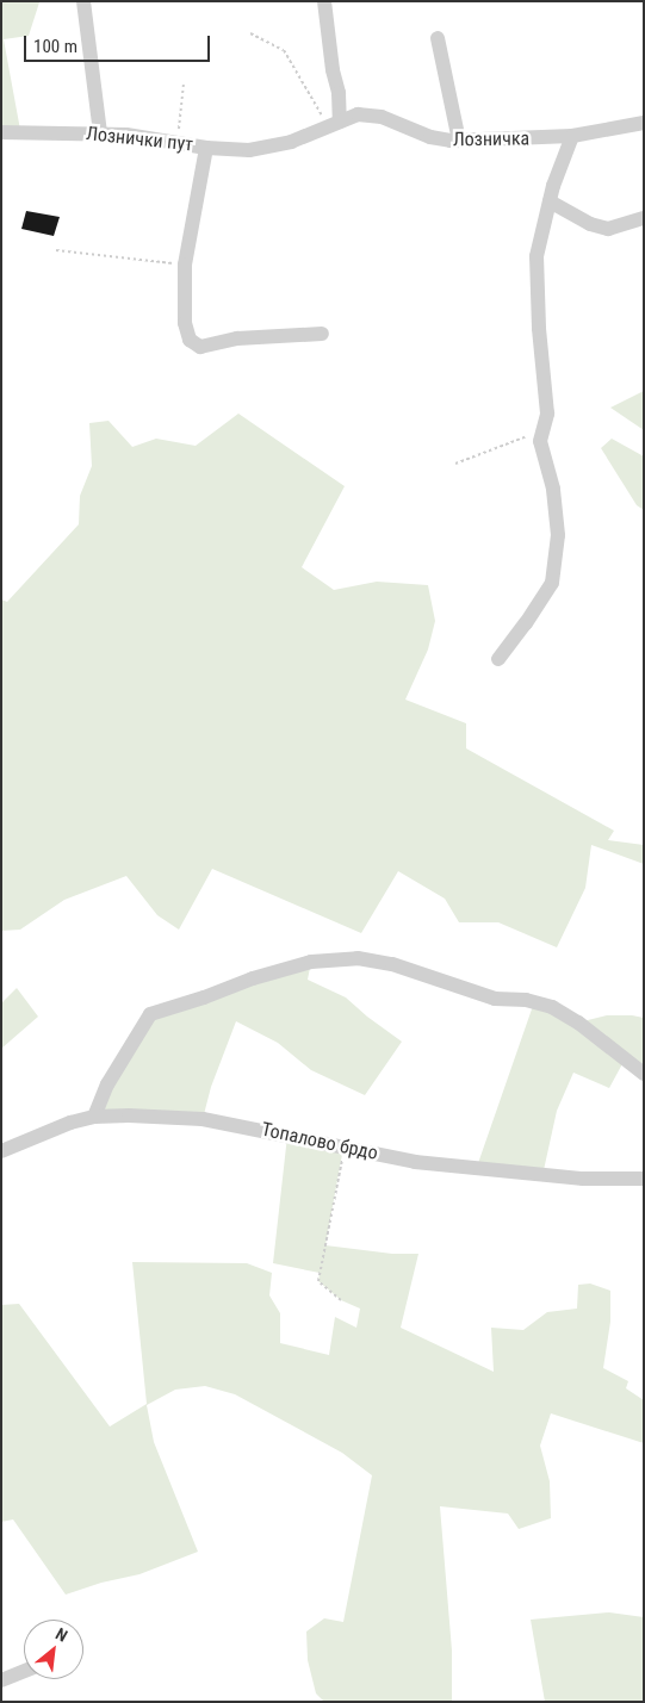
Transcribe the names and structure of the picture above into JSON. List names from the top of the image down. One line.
{"streets":{"street":["Лознички пут","Лозничка","Топалово брдо"]},"crossings":[["Лознички пут","Лозничка"]],"scale_bar":"100 m","north":"top right"}
